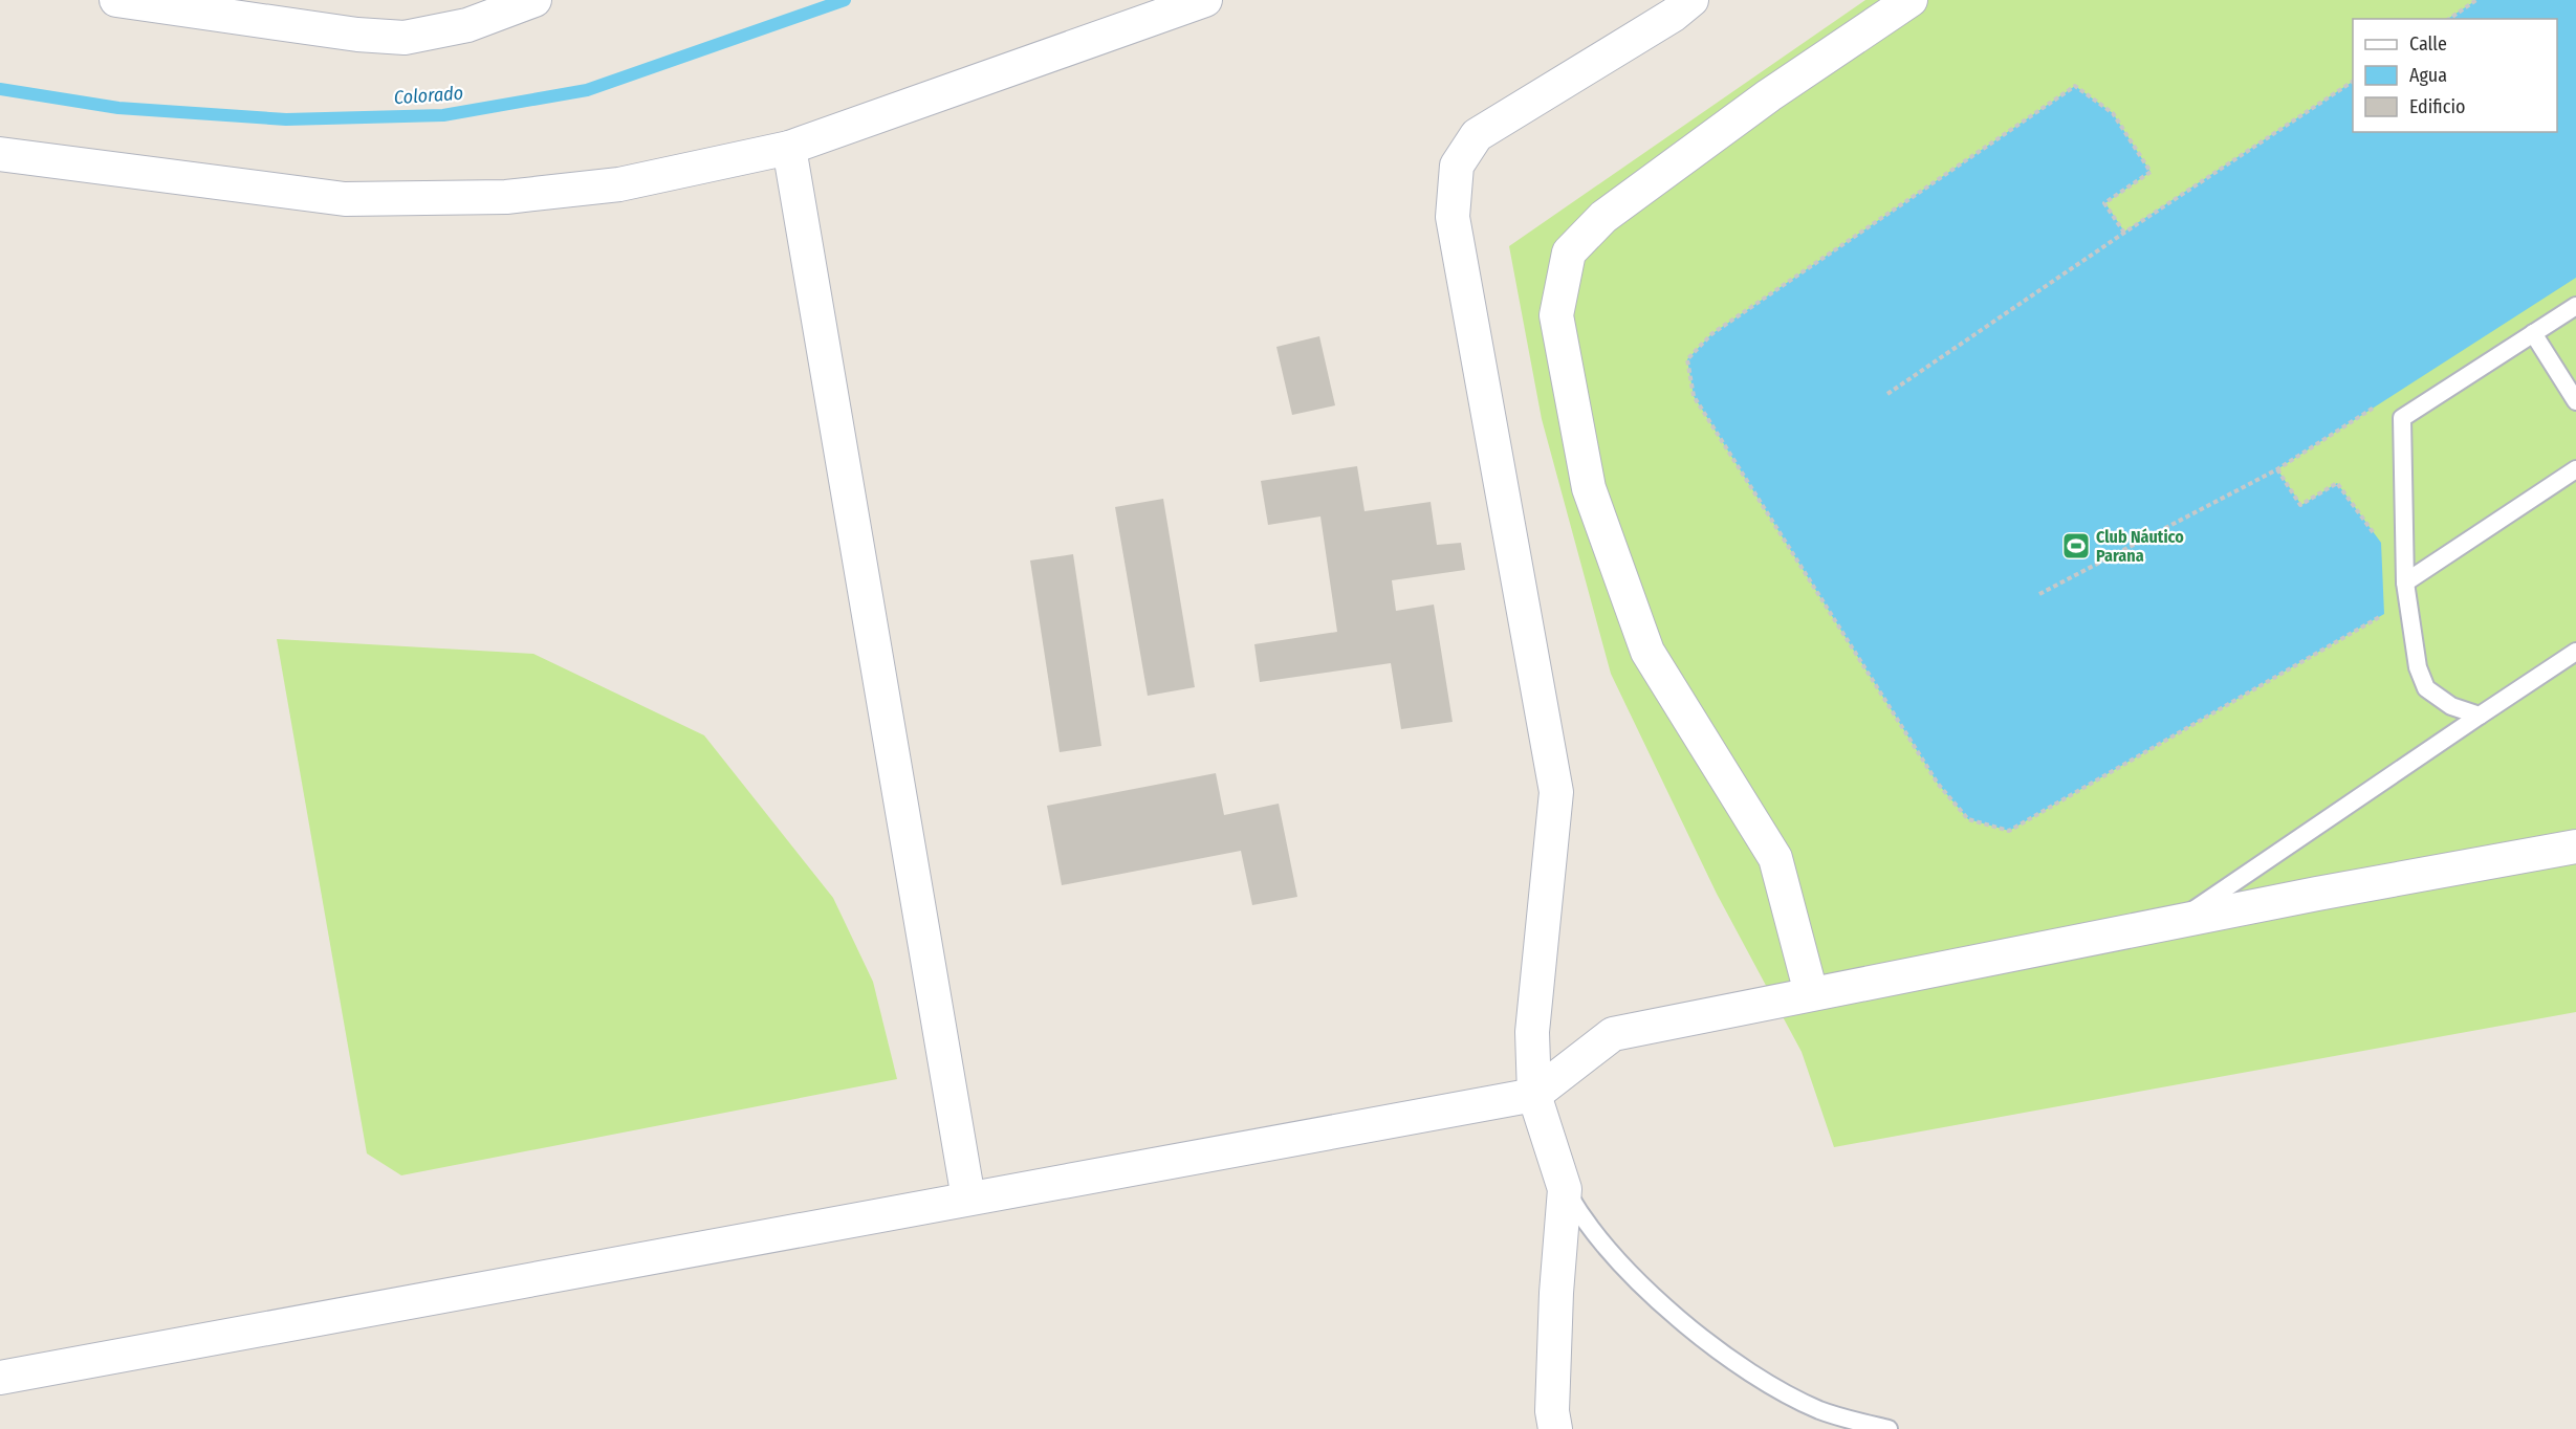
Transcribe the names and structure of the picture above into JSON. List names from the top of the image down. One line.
{"water":["Colorado"],"places":{"sports":["Club Náutico Parana"]},"legend":["Calle","Agua","Edificio"]}
